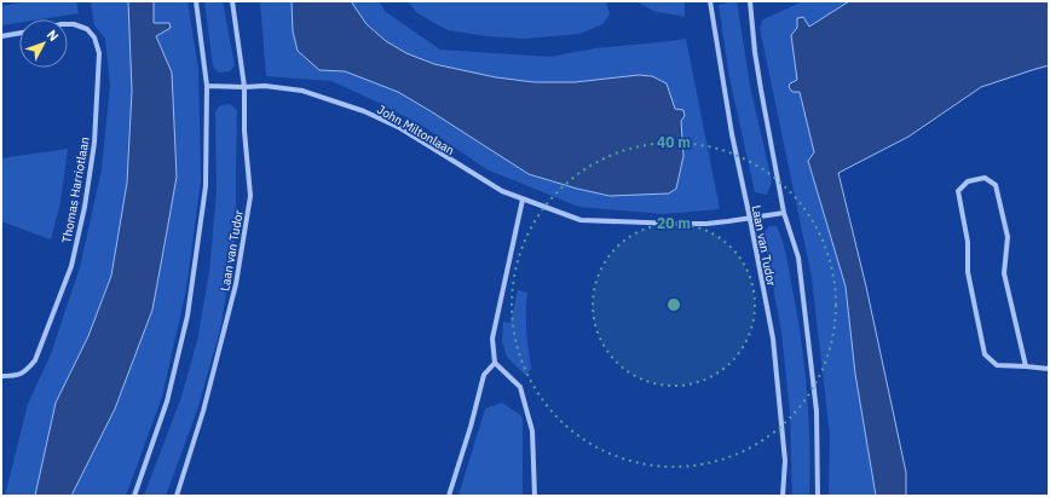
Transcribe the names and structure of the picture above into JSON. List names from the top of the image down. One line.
{"streets":{"street":["John Miltonlaan","Thomas Harriotlaan","Laan van Tudor"]},"crossings":[["John Miltonlaan","Laan van Tudor"]],"north":"top right","rings":["40 m","20 m"]}
